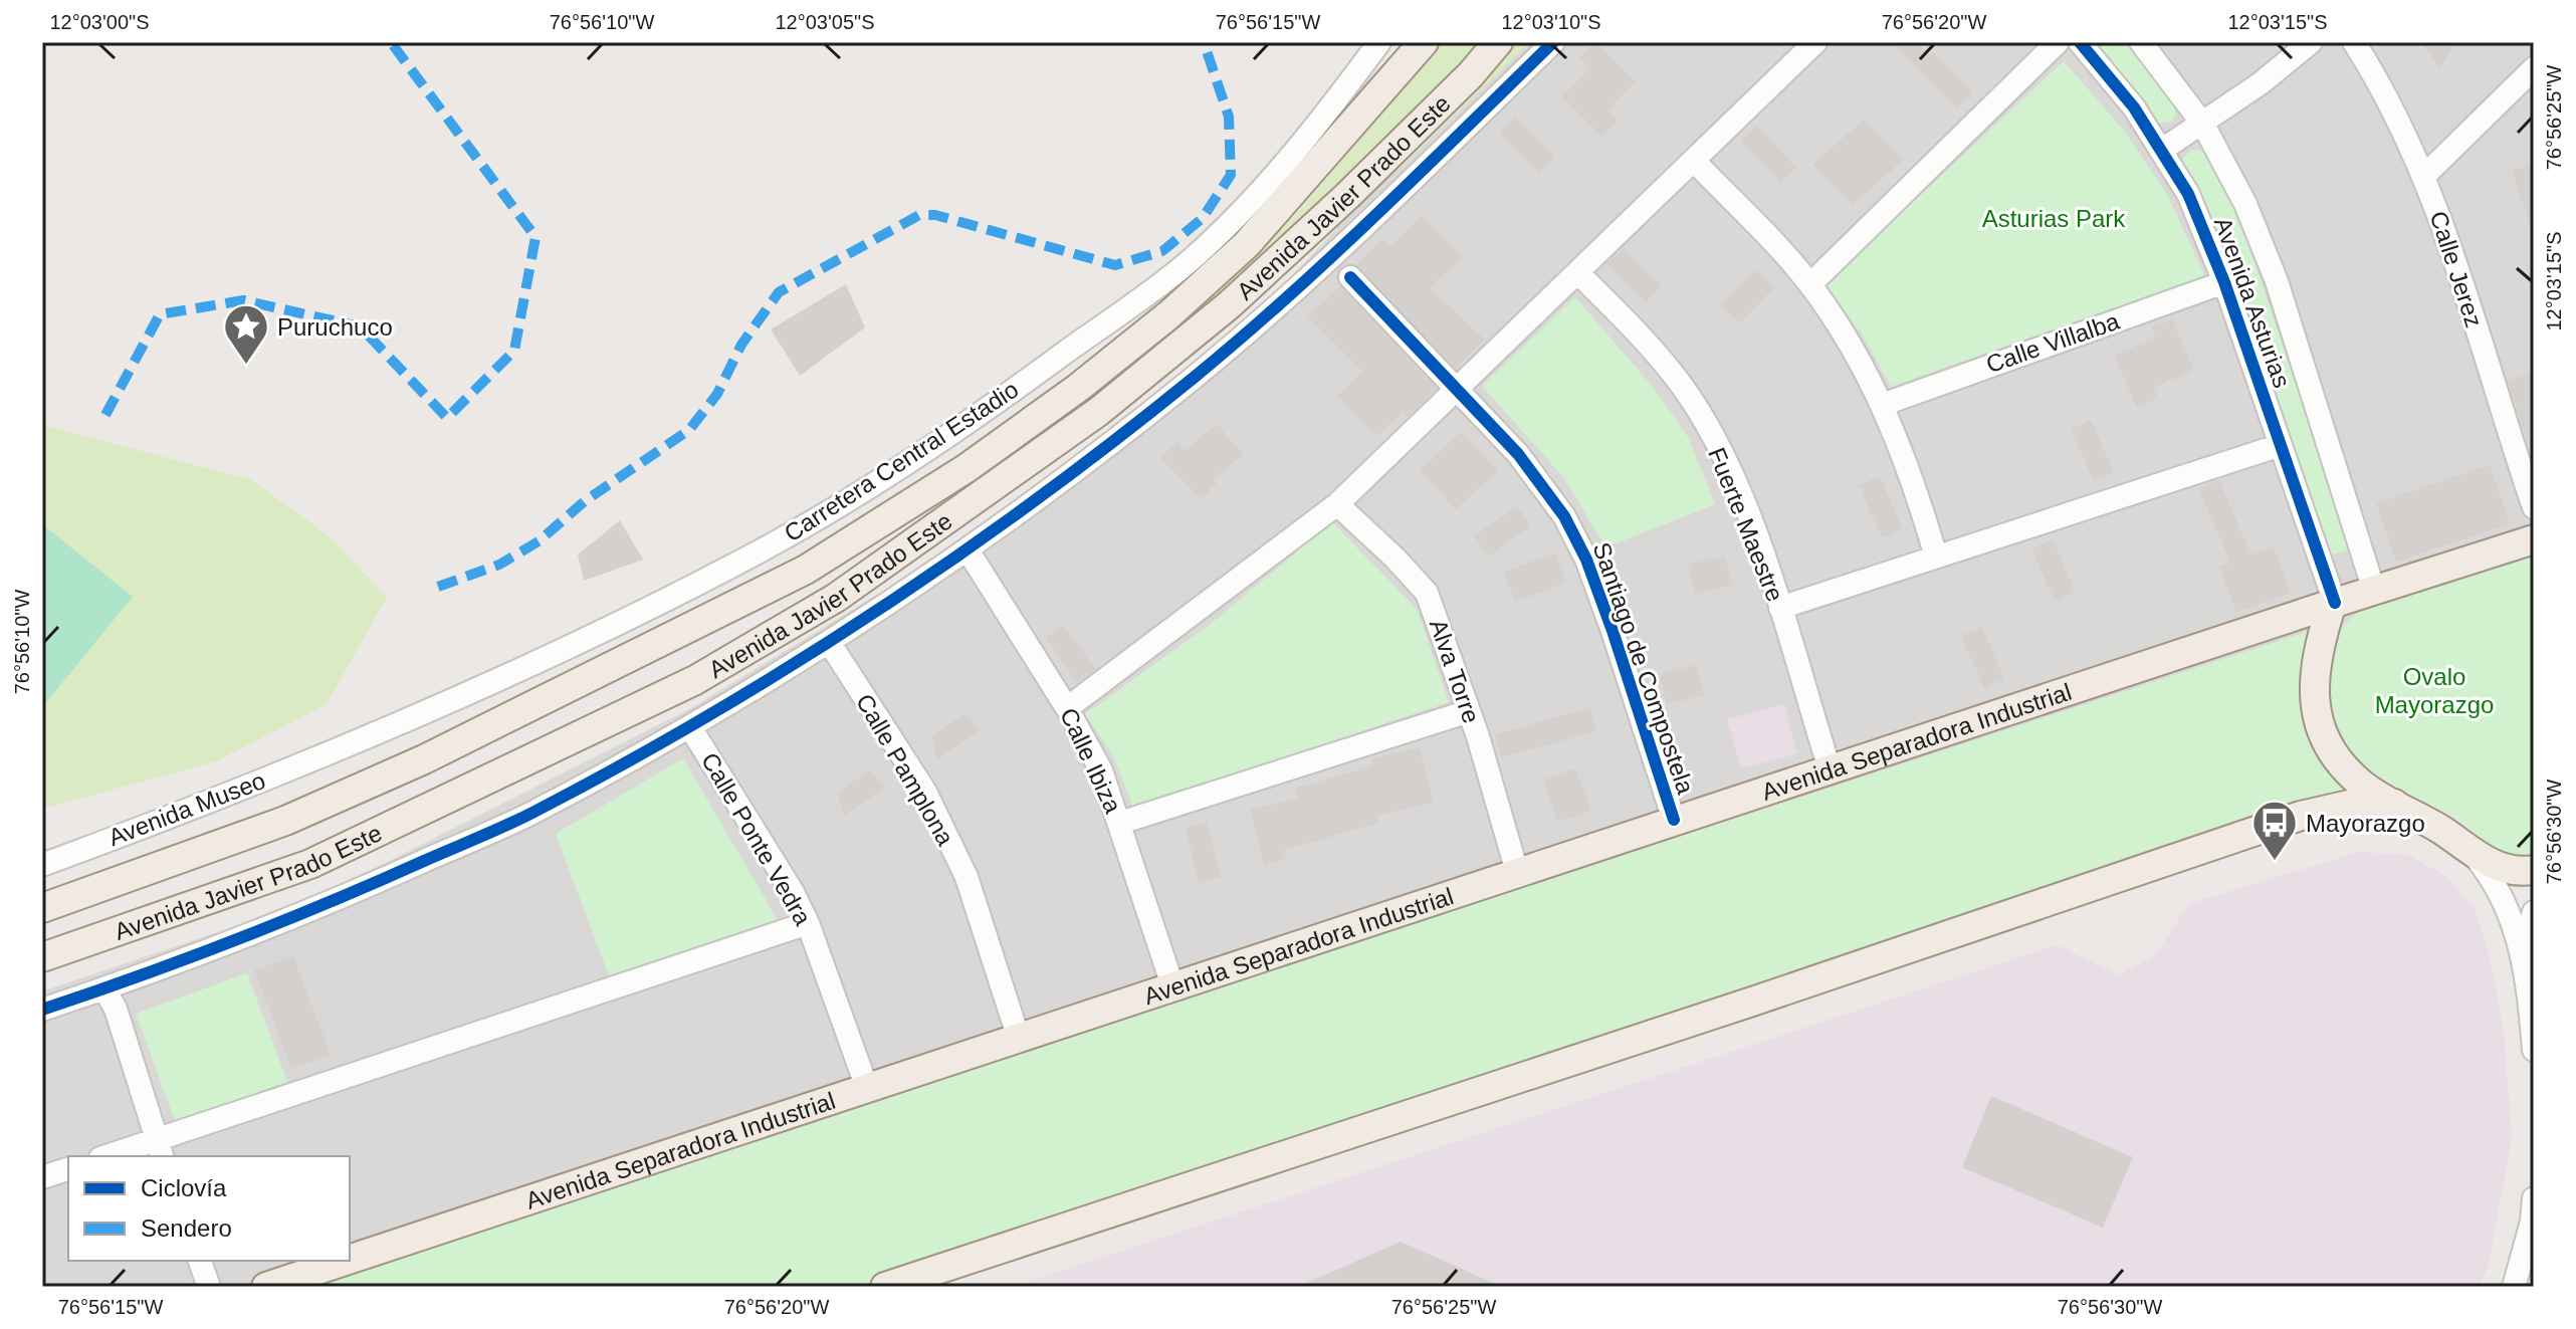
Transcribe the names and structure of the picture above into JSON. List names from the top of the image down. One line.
{"streets":{"main road":["Avenida Javier Prado Este","Avenida Separadora Industrial"],"street":["Calle Jerez","Avenida Asturias","Calle Villalba","Carretera Central Estadio","Fuerte Maestre","Santiago de Compostela","Alva Torre","Calle Ibiza","Calle Pamplona","Avenida Museo","Calle Ponte Vedra"]},"crossings":[["Avenida Asturias","Calle Villalba"],["Avenida Asturias","Avenida Separadora Industrial"],["Carretera Central Estadio","Avenida Museo"],["Fuerte Maestre","Avenida Separadora Industrial"],["Santiago de Compostela","Avenida Separadora Industrial"],["Alva Torre","Avenida Separadora Industrial"],["Avenida Separadora Industrial","Calle Ibiza"],["Avenida Separadora Industrial","Calle Pamplona"],["Avenida Separadora Industrial","Calle Ponte Vedra"]],"parks":["Asturias Park","Ovalo Mayorazgo"],"places":{"place":["Puruchuco"],"bus stop":["Mayorazgo"]},"legend":["Ciclovía","Sendero"],"coordinates":["12°03'00\"S","76°56'10\"W","12°03'05\"S","76°56'15\"W","12°03'10\"S","76°56'20\"W","12°03'15\"S","76°56'25\"W","76°56'30\"W"]}
